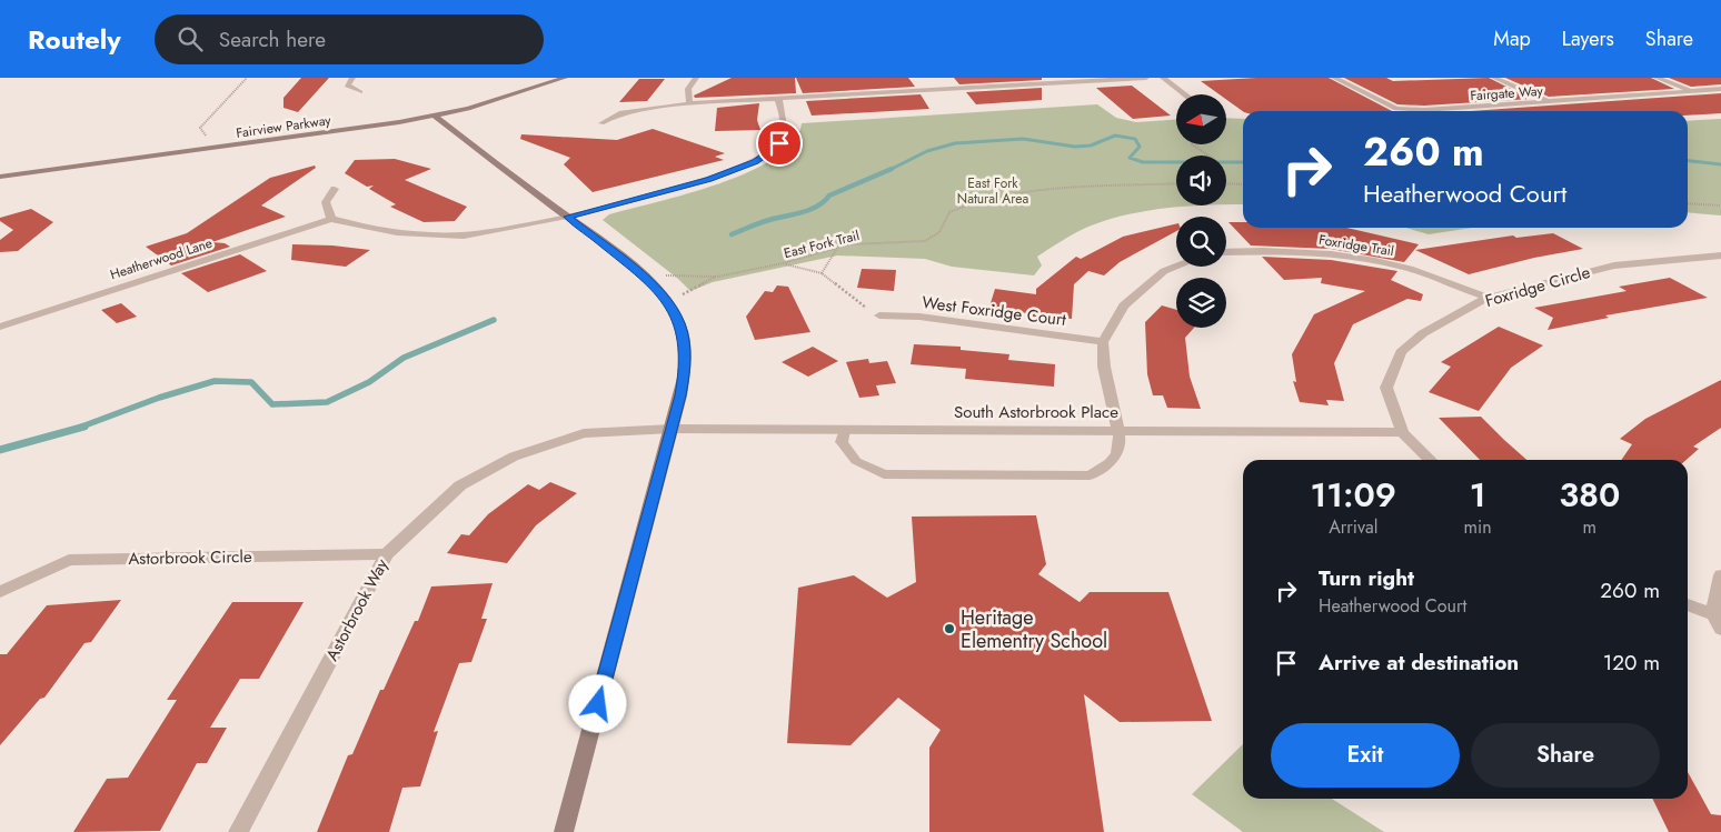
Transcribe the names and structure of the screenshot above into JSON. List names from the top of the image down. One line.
{"streets":{"street":["Fairgate Way","Fairview Parkway","Foxridge Trail","Heatherwood Lane","Foxridge Circle","West Foxridge Court","South Astorbrook Place","Astorbrook Circle","Astorbrook Way"],"path":["East Fork Trail"]},"crossings":[["Foxridge Trail","Foxridge Circle"],["Foxridge Circle","South Astorbrook Place"],["South Astorbrook Place","Astorbrook Way"],["Astorbrook Circle","Astorbrook Way"]],"parks":["East Fork Natural Area"],"places":["Heritage Elementry School"],"north":"left","page":{"header":"Routely","search":"Search here","nav":["Map","Layers","Share"],"turn":["260 m","Heatherwood Court"],"eta":["11:09","Arrival","1","min","380","m"],"list":[{"name":"Turn right","note":"Heatherwood Court","value":"260 m"},{"name":"Arrive at destination","value":"120 m"}],"buttons":["Exit","Share"]}}
